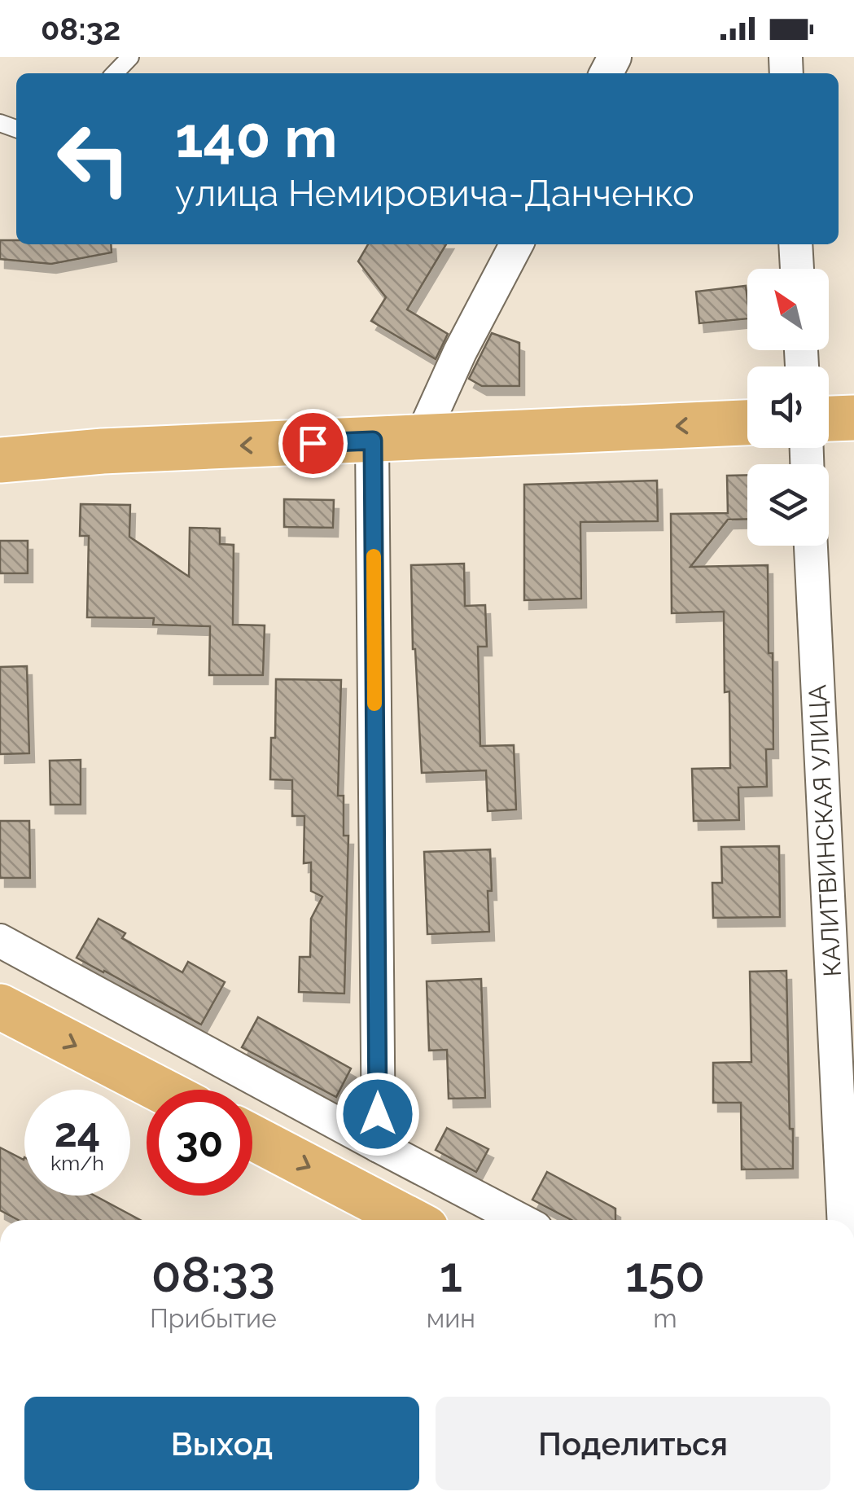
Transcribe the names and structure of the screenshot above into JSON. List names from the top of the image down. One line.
{"streets":{"street":["КАЛИТВИНСКАЯ УЛИЦА"]},"north":"top left","page":{"status":"08:32","turn":["140 m","улица Немировича-Данченко"],"speed":"24 km/h","limit":"30","eta":["08:33","Прибытие","1","мин","150","m"],"buttons":["Выход","Поделиться"]}}
